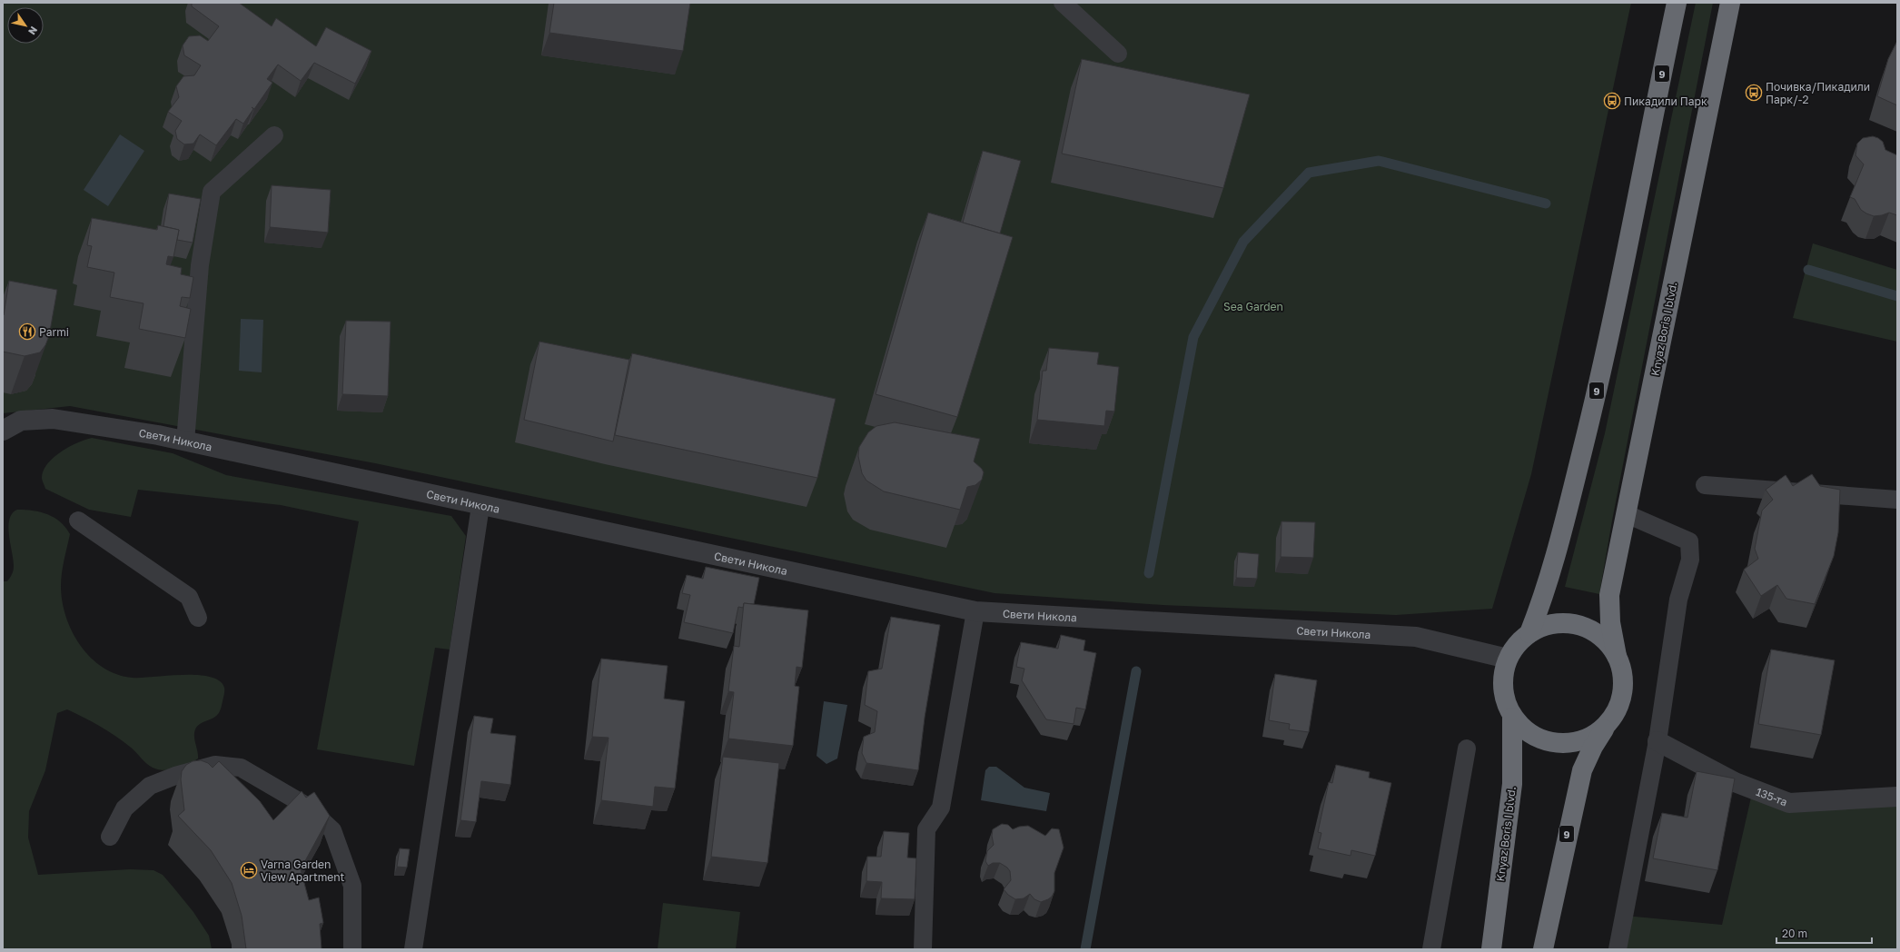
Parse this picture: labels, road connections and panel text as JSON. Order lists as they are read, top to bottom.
{
  "streets": {
    "highway": ["9", "Knyaz Boris I blvd."],
    "street": ["Свети Никола", "135-та"]
  },
  "crossings": [
    ["9", "Knyaz Boris I blvd."],
    ["9", "Свети Никола"],
    ["Knyaz Boris I blvd.", "Свети Никола"]
  ],
  "parks": ["Sea Garden"],
  "places": {
    "bus stop": ["Почивка/Пикадили Парк/-2", "Пикадили Парк"],
    "restaurant": ["Parmi"],
    "hotel": ["Varna Garden View Apartment"]
  },
  "scale_bar": "20 m",
  "north": "bottom right"
}
